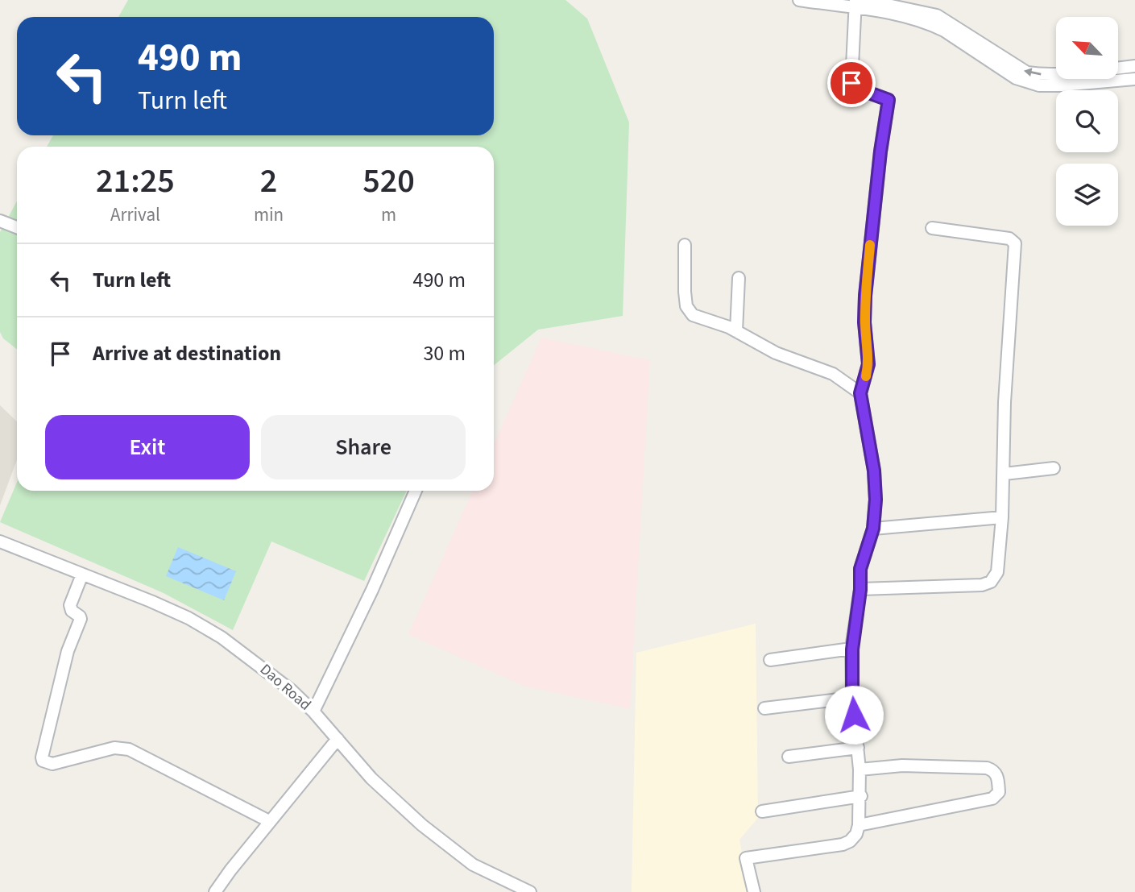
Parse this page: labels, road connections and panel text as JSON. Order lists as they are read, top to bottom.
{
  "streets": {
    "street": ["Dao Road"]
  },
  "north": "top left",
  "page": {
    "turn": ["490 m", "Turn left"],
    "eta": [
      "21:25",
      "Arrival",
      "2",
      "min",
      "520",
      "m"
    ],
    "list": [
      {
        "name": "Turn left",
        "value": "490 m"
      },
      {
        "name": "Arrive at destination",
        "value": "30 m"
      }
    ],
    "buttons": ["Exit", "Share"]
  }
}
